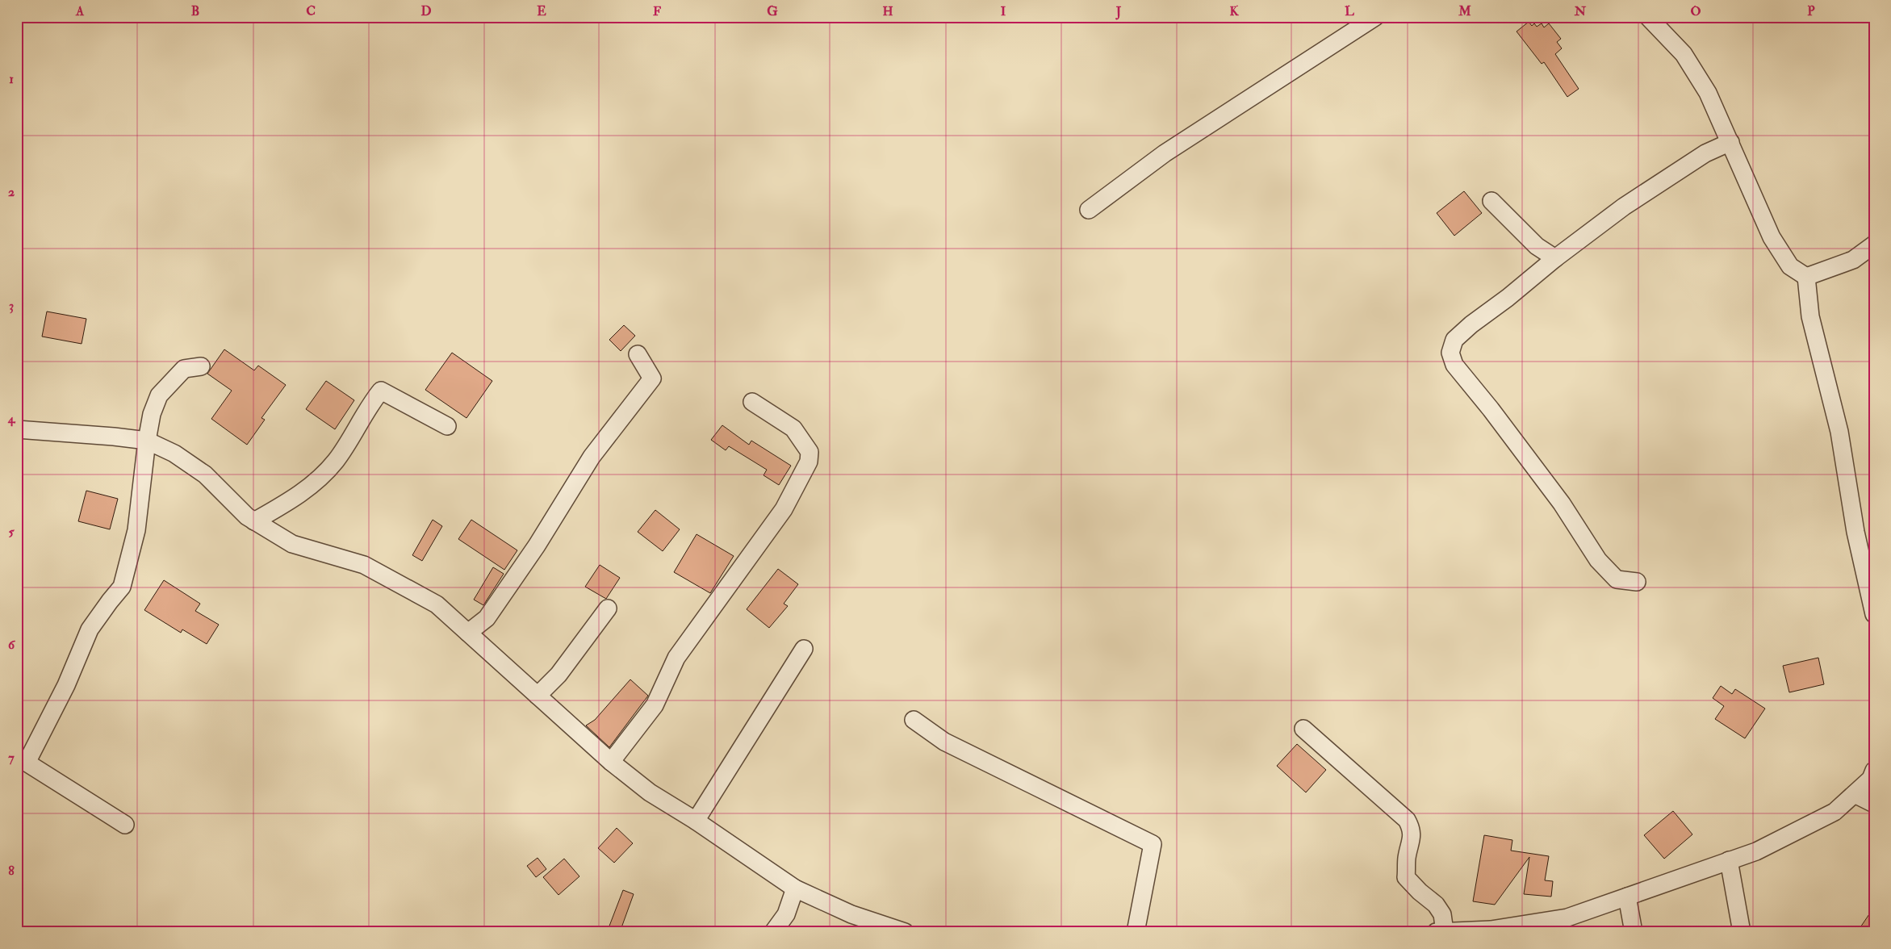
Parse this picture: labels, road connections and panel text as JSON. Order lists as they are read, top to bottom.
{
  "grid": {
    "columns": [
      "A",
      "B",
      "C",
      "D",
      "E",
      "F",
      "G",
      "H",
      "I",
      "J",
      "K",
      "L",
      "M",
      "N",
      "O",
      "P"
    ],
    "rows": [
      "1",
      "2",
      "3",
      "4",
      "5",
      "6",
      "7",
      "8"
    ]
  }
}
